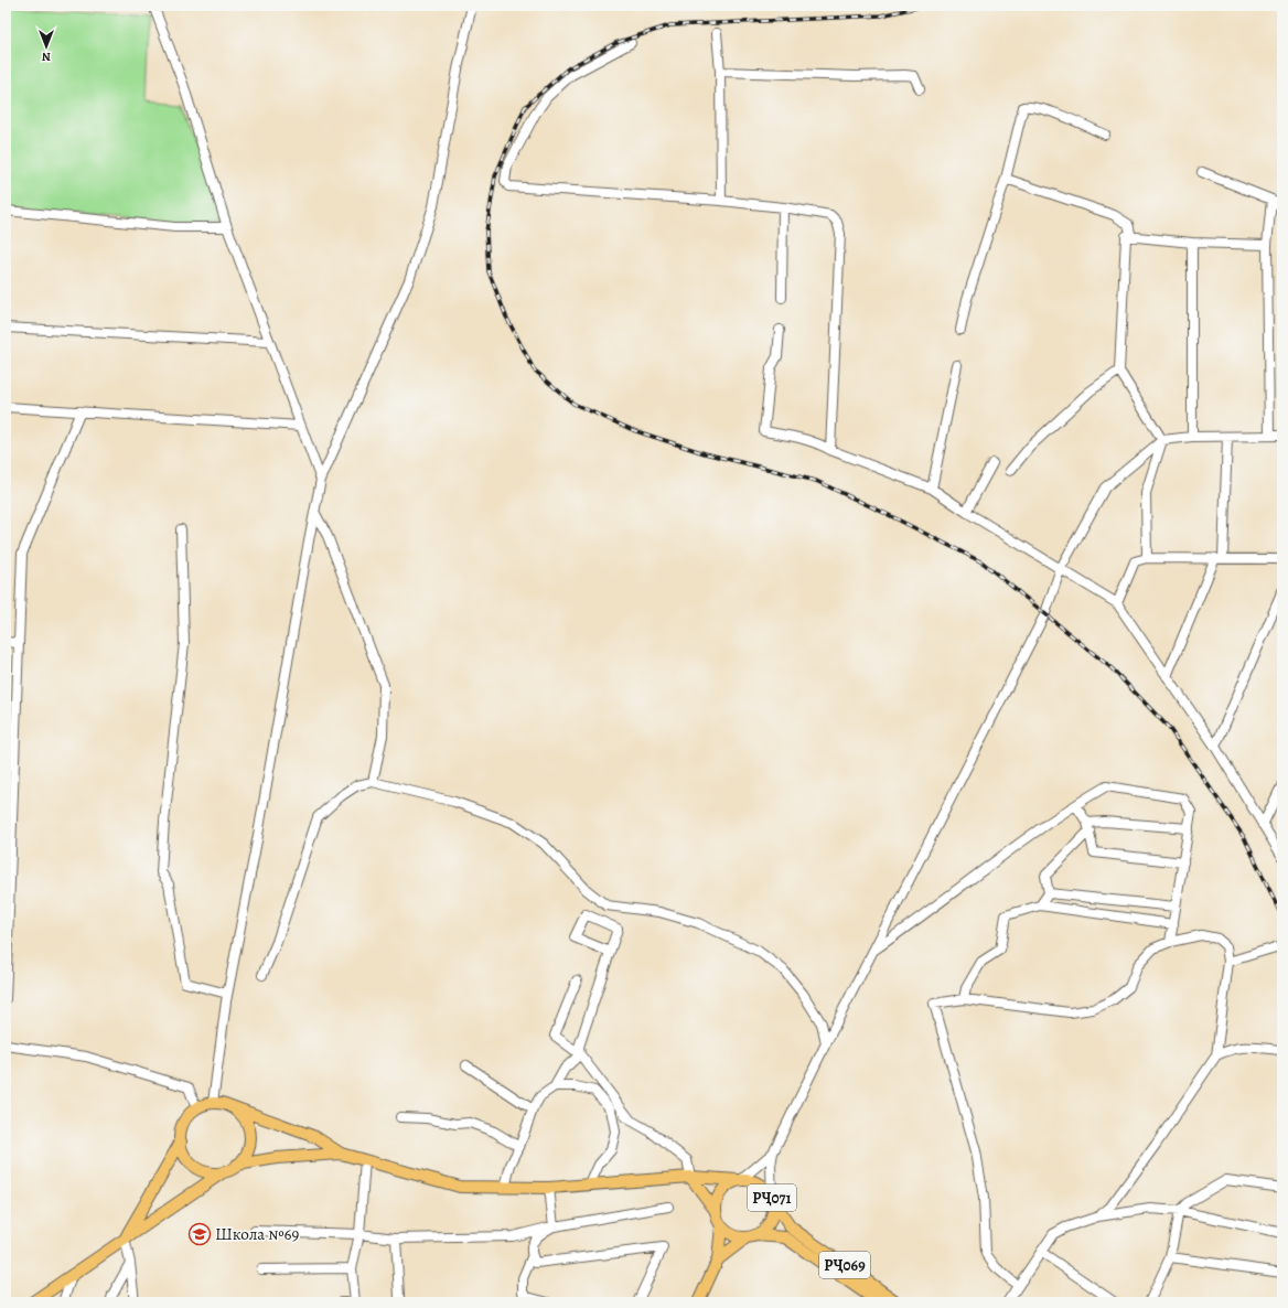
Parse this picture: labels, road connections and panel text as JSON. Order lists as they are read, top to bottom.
{
  "streets": {
    "main road": ["РҶ071", "РҶ069"]
  },
  "crossings": [
    ["РҶ071", "РҶ069"]
  ],
  "places": {
    "school or university": ["Школа №69"]
  },
  "north": "bottom"
}
